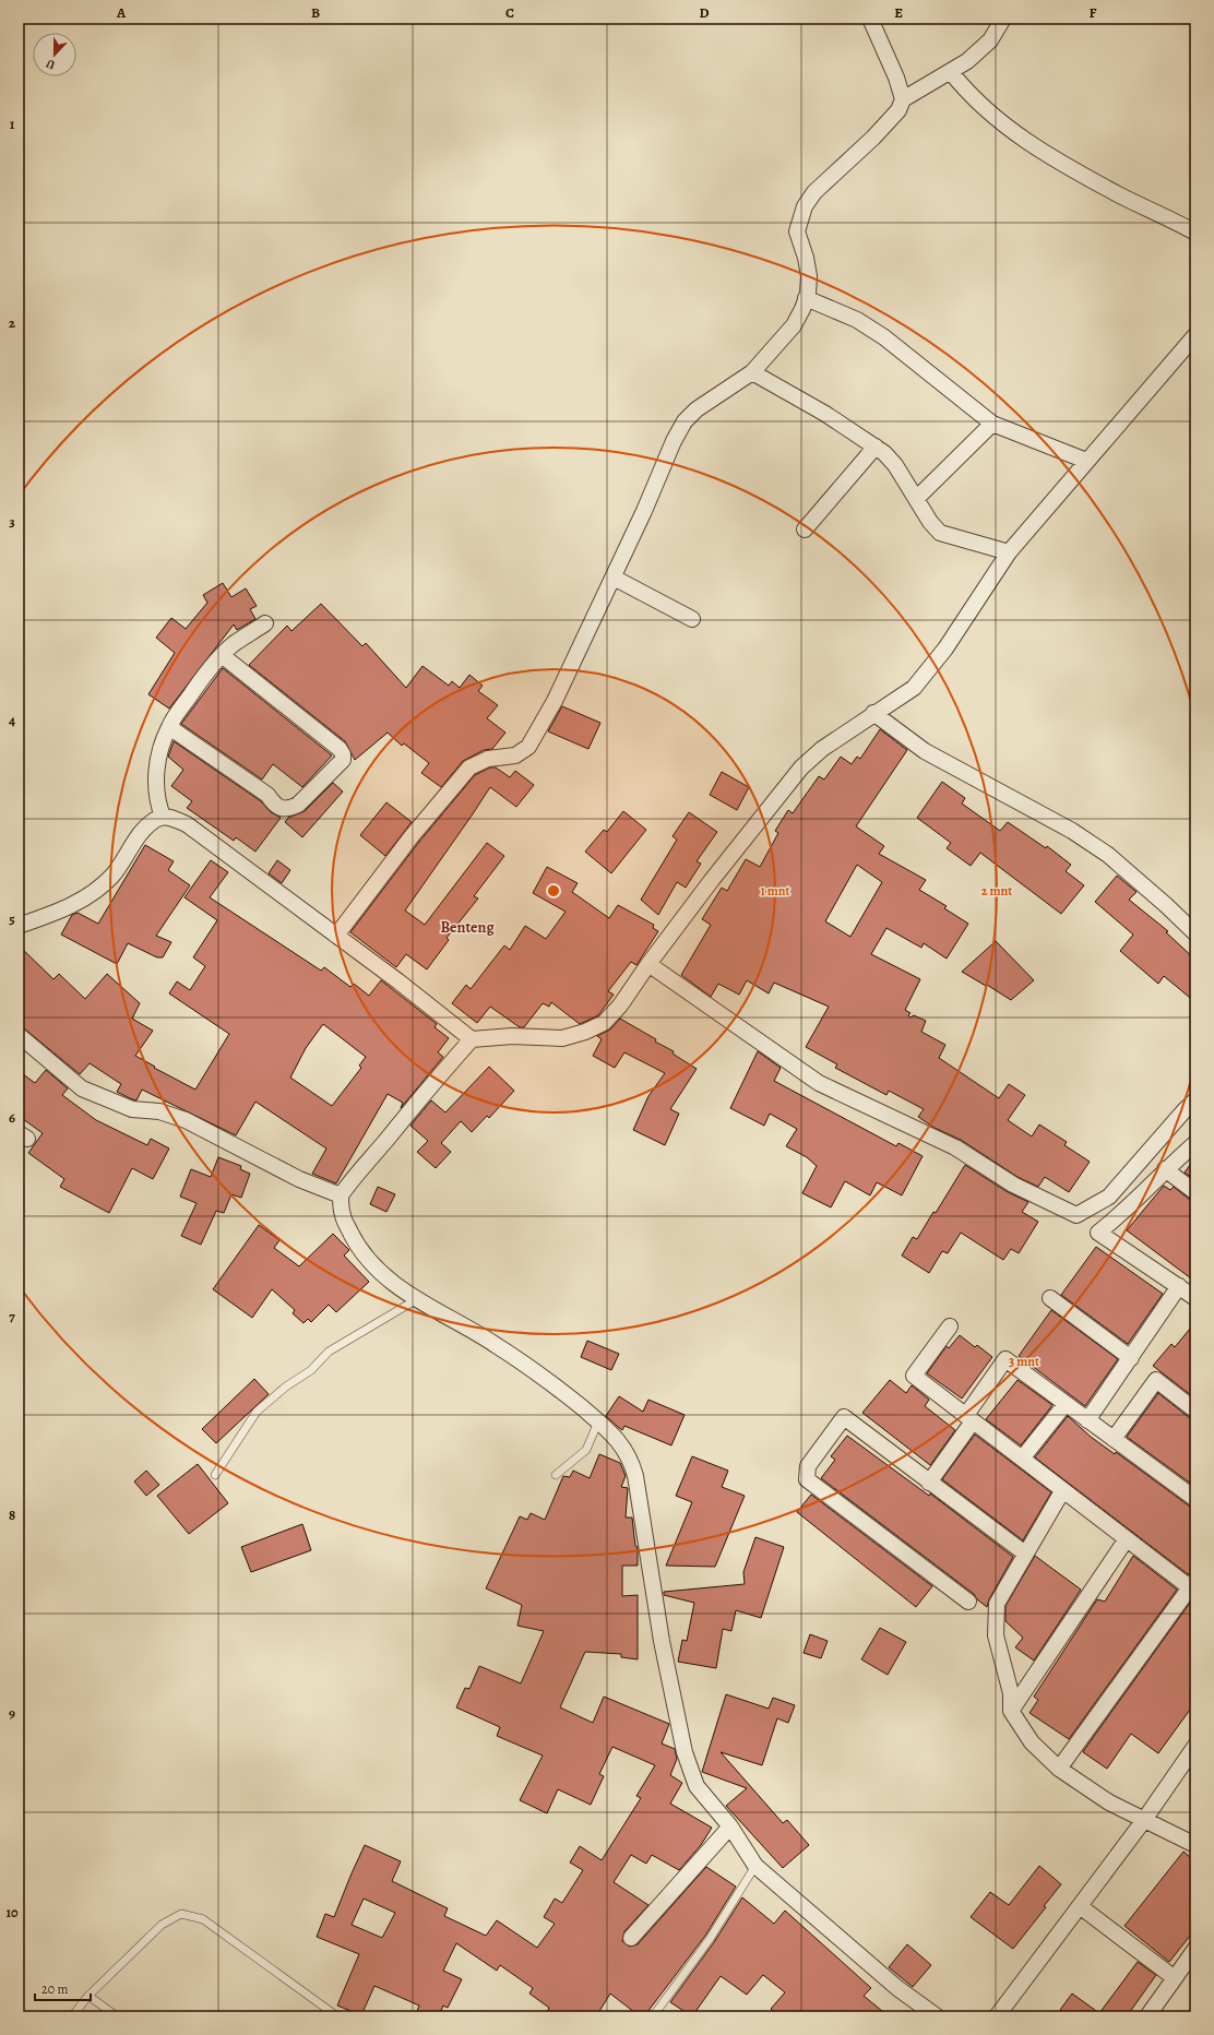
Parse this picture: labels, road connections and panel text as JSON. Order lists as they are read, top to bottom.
{
  "districts": ["Benteng"],
  "scale_bar": "20 m",
  "north": "bottom",
  "grid": {
    "columns": [
      "A",
      "B",
      "C",
      "D",
      "E",
      "F"
    ],
    "rows": [
      "1",
      "2",
      "3",
      "4",
      "5",
      "6",
      "7",
      "8",
      "9",
      "10"
    ]
  },
  "rings": ["1 mnt", "2 mnt", "3 mnt"]
}
